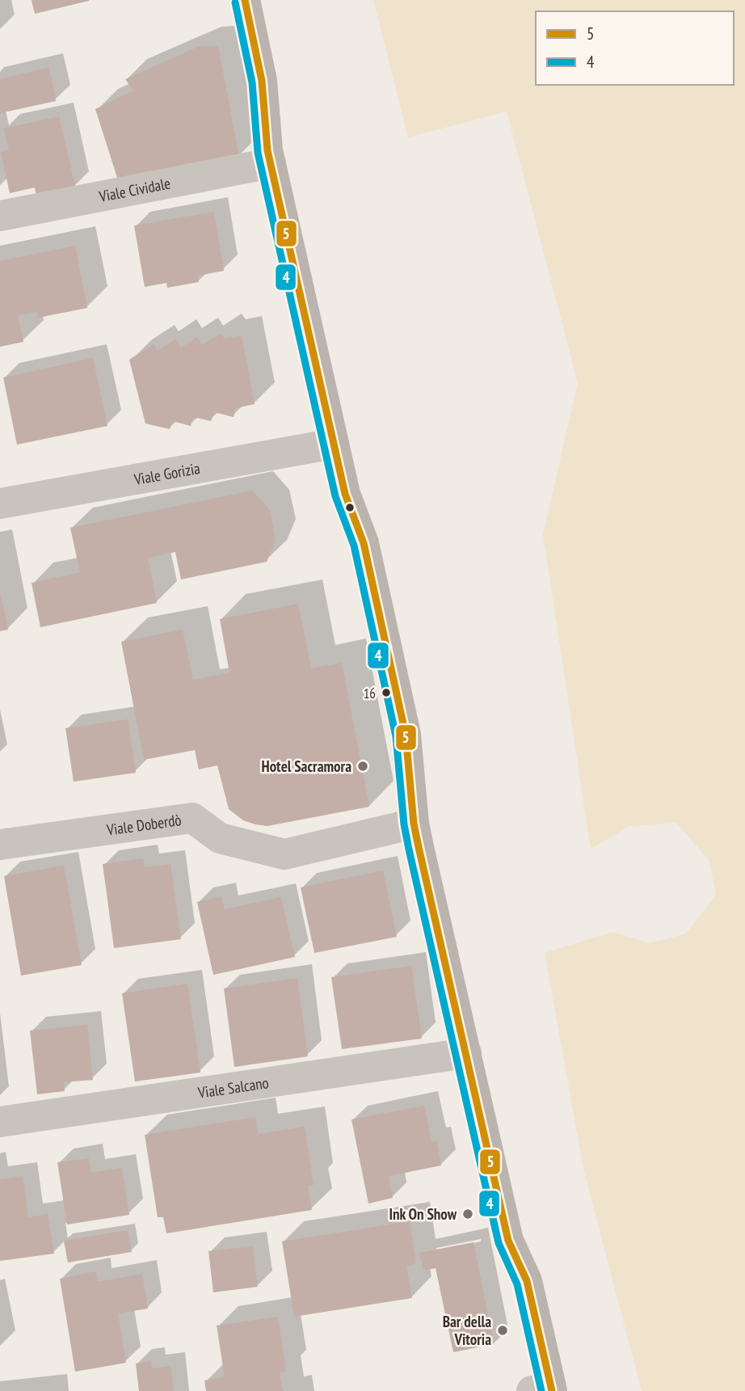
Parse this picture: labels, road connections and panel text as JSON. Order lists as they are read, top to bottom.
{
  "streets": {
    "street": [
      "Viale Cividale",
      "Viale Gorizia",
      "Viale Doberdò",
      "Viale Salcano"
    ]
  },
  "places": [
    "16",
    "Hotel Sacramora",
    "Ink On Show",
    "Bar della Vitoria"
  ],
  "lines": ["transit line 5", "transit line 4"],
  "legend": ["5", "4"]
}
